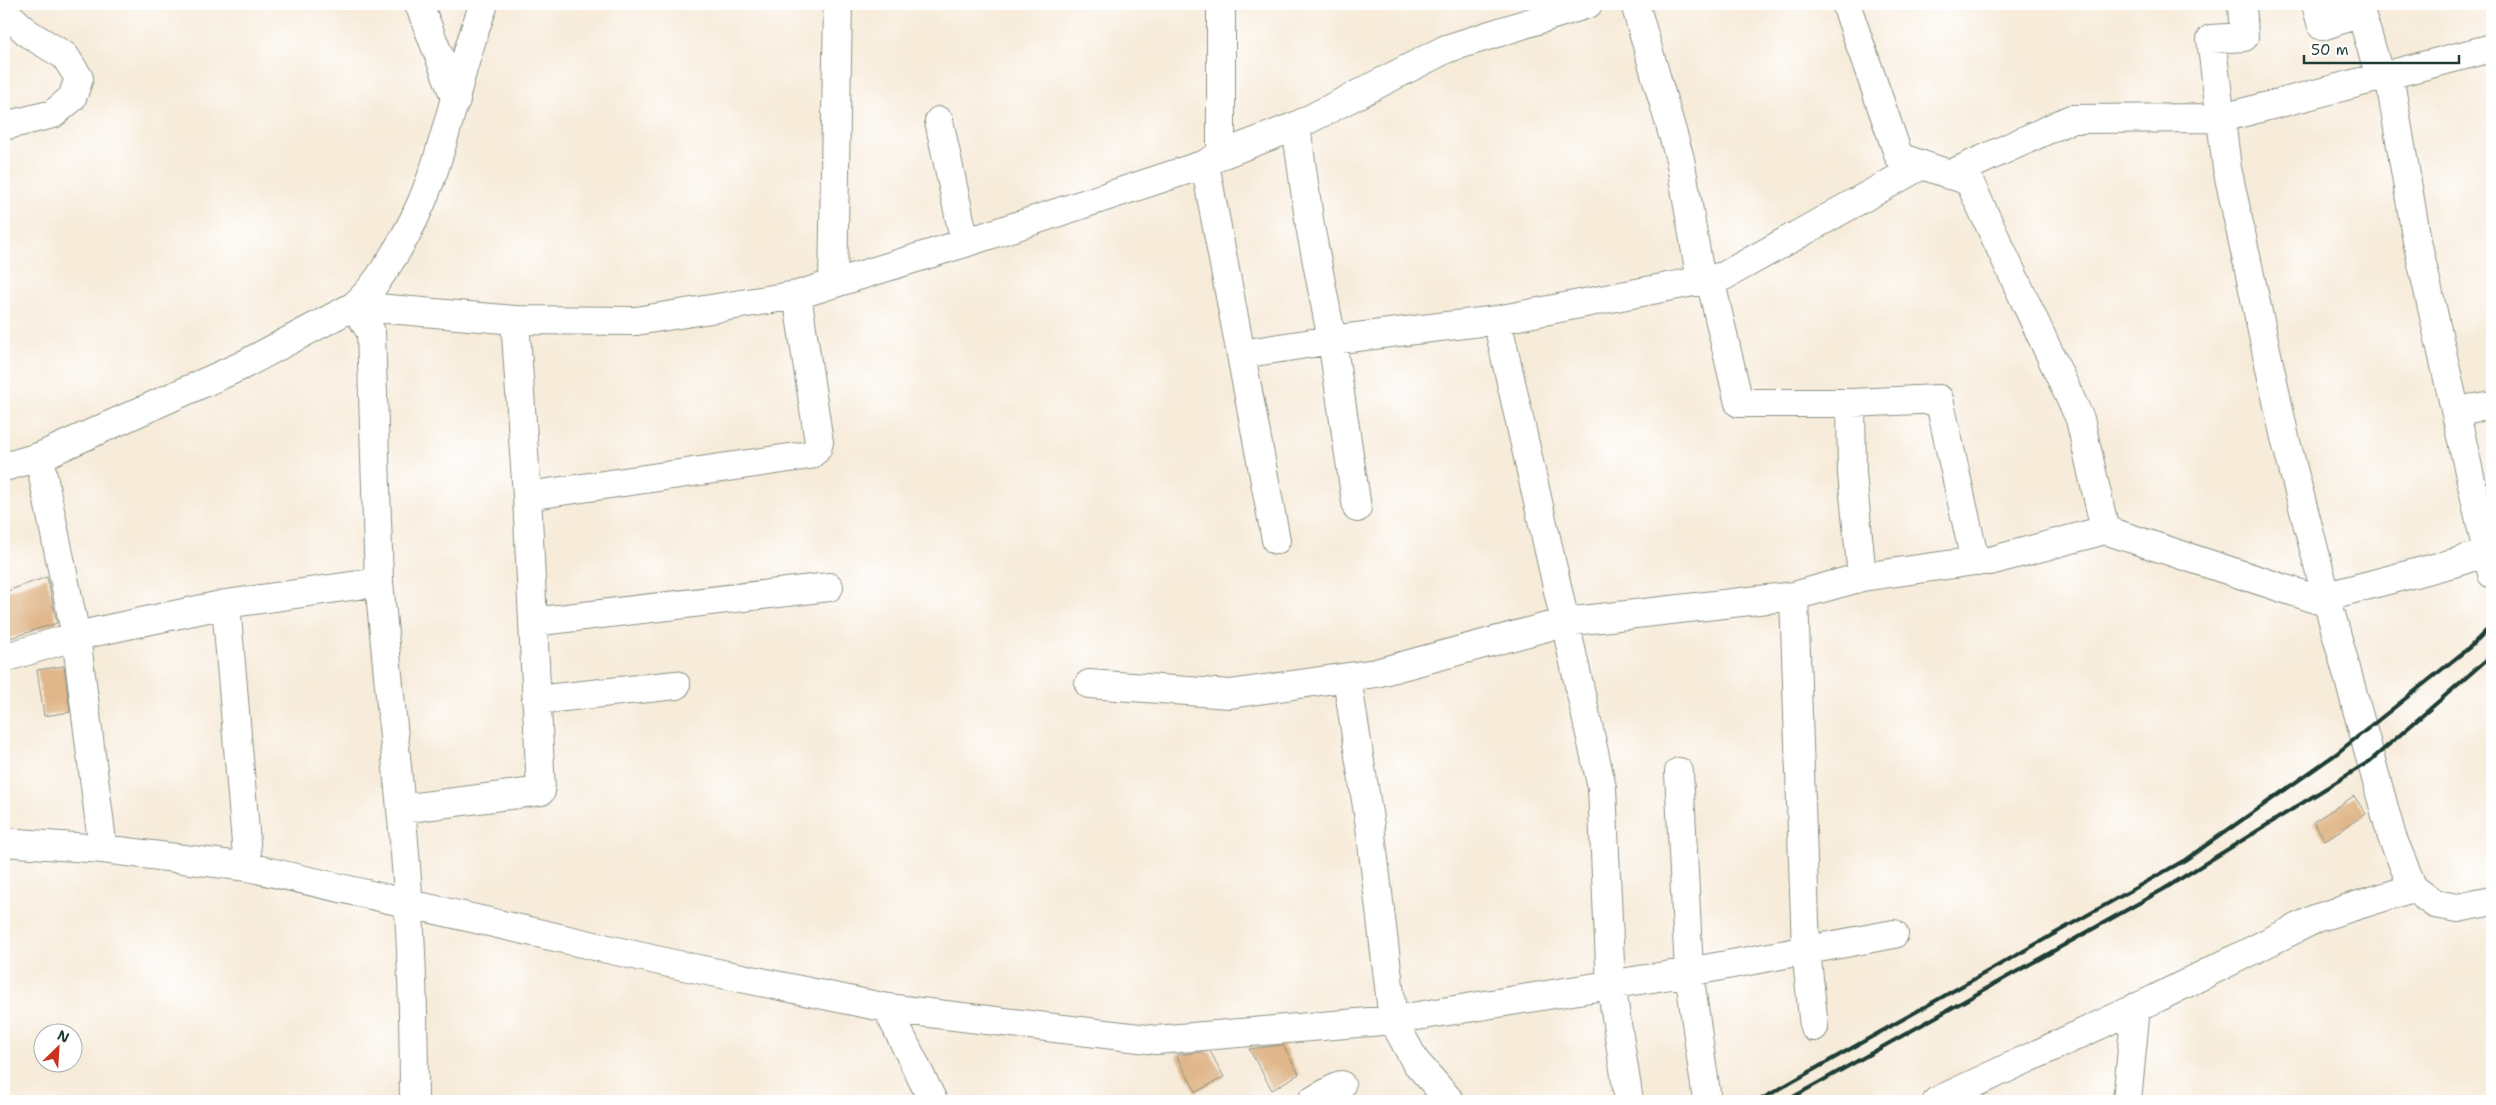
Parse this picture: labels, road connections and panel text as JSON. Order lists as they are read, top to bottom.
{
  "scale_bar": "50 m",
  "north": "top right"
}
